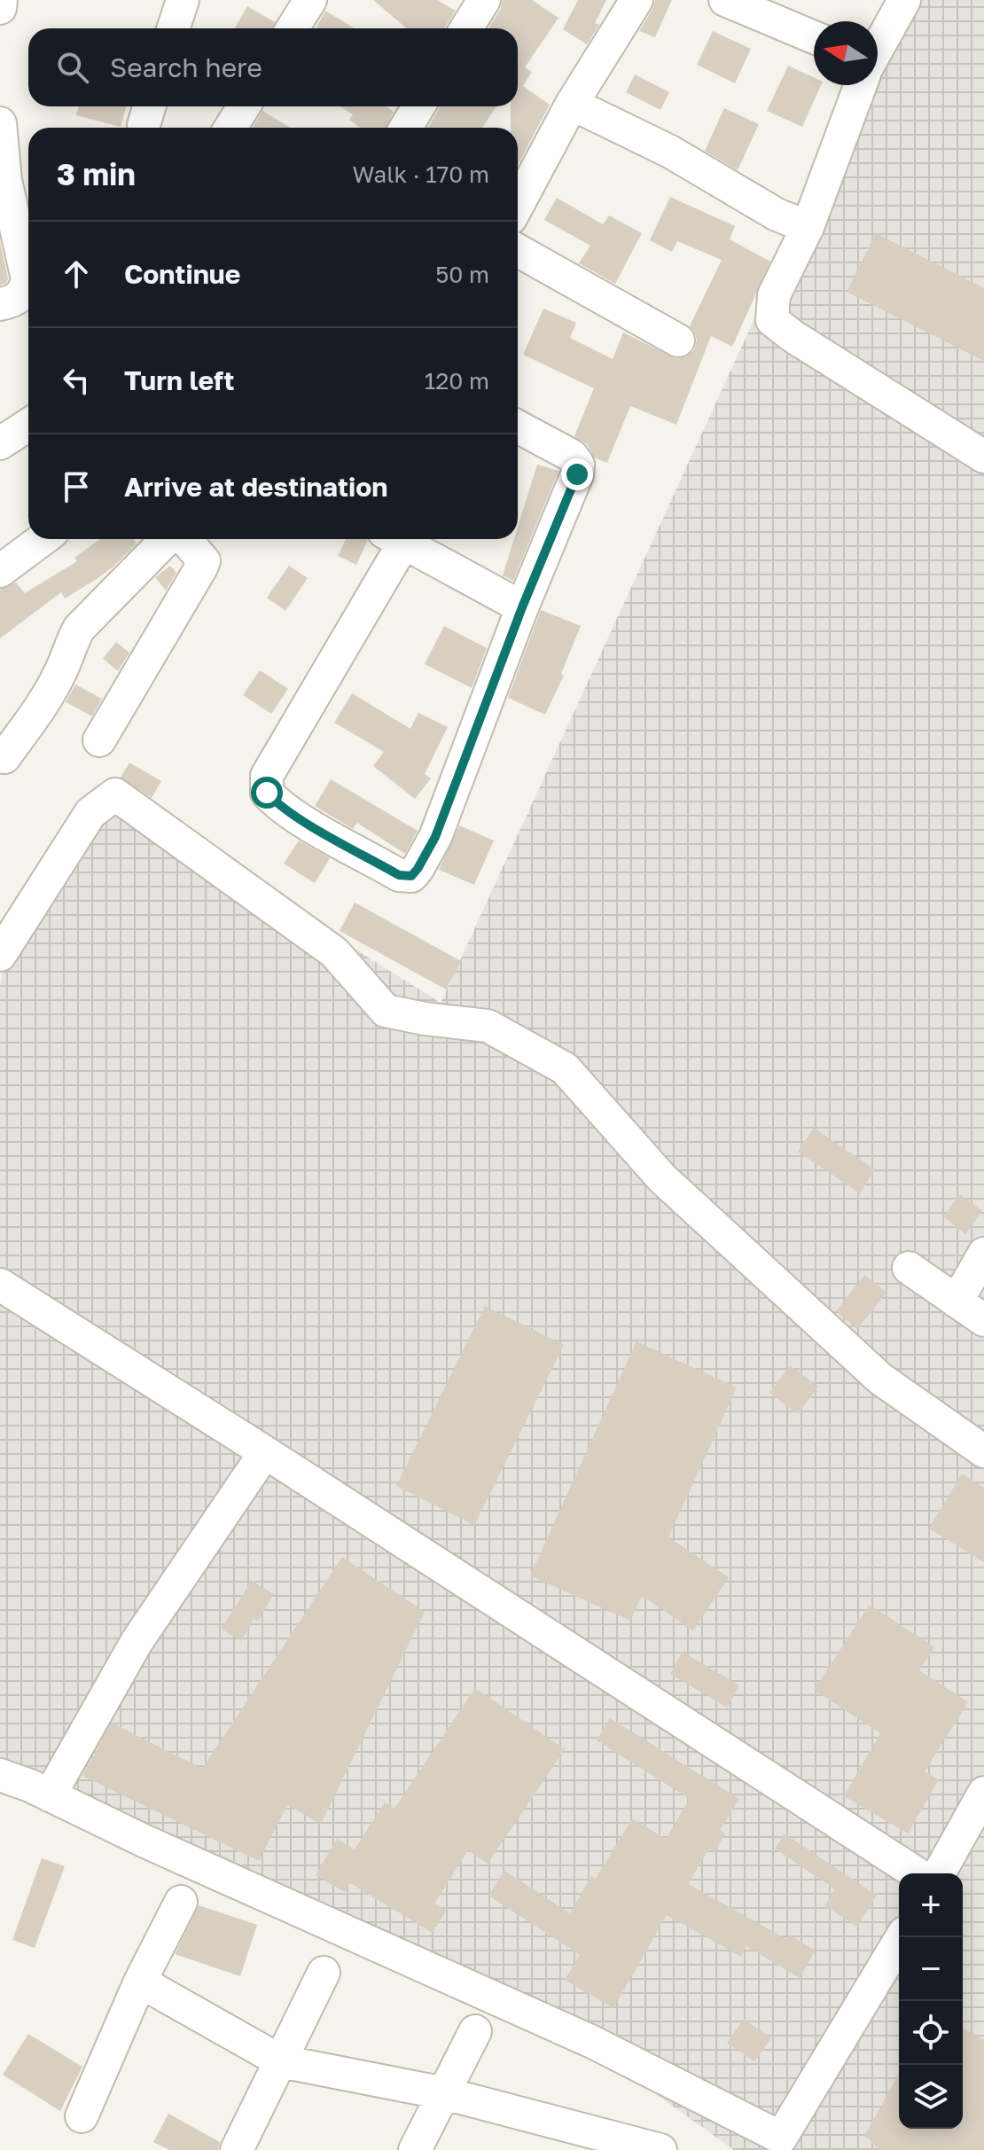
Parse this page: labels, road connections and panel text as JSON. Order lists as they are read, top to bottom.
{
  "north": "left",
  "page": {
    "search": "Search here",
    "heading": ["3 min", "Walk · 170 m"],
    "list": [
      ["Continue", "50 m"],
      ["Turn left", "120 m"],
      "Arrive at destination"
    ],
    "map_buttons": ["+", "−"]
  }
}
